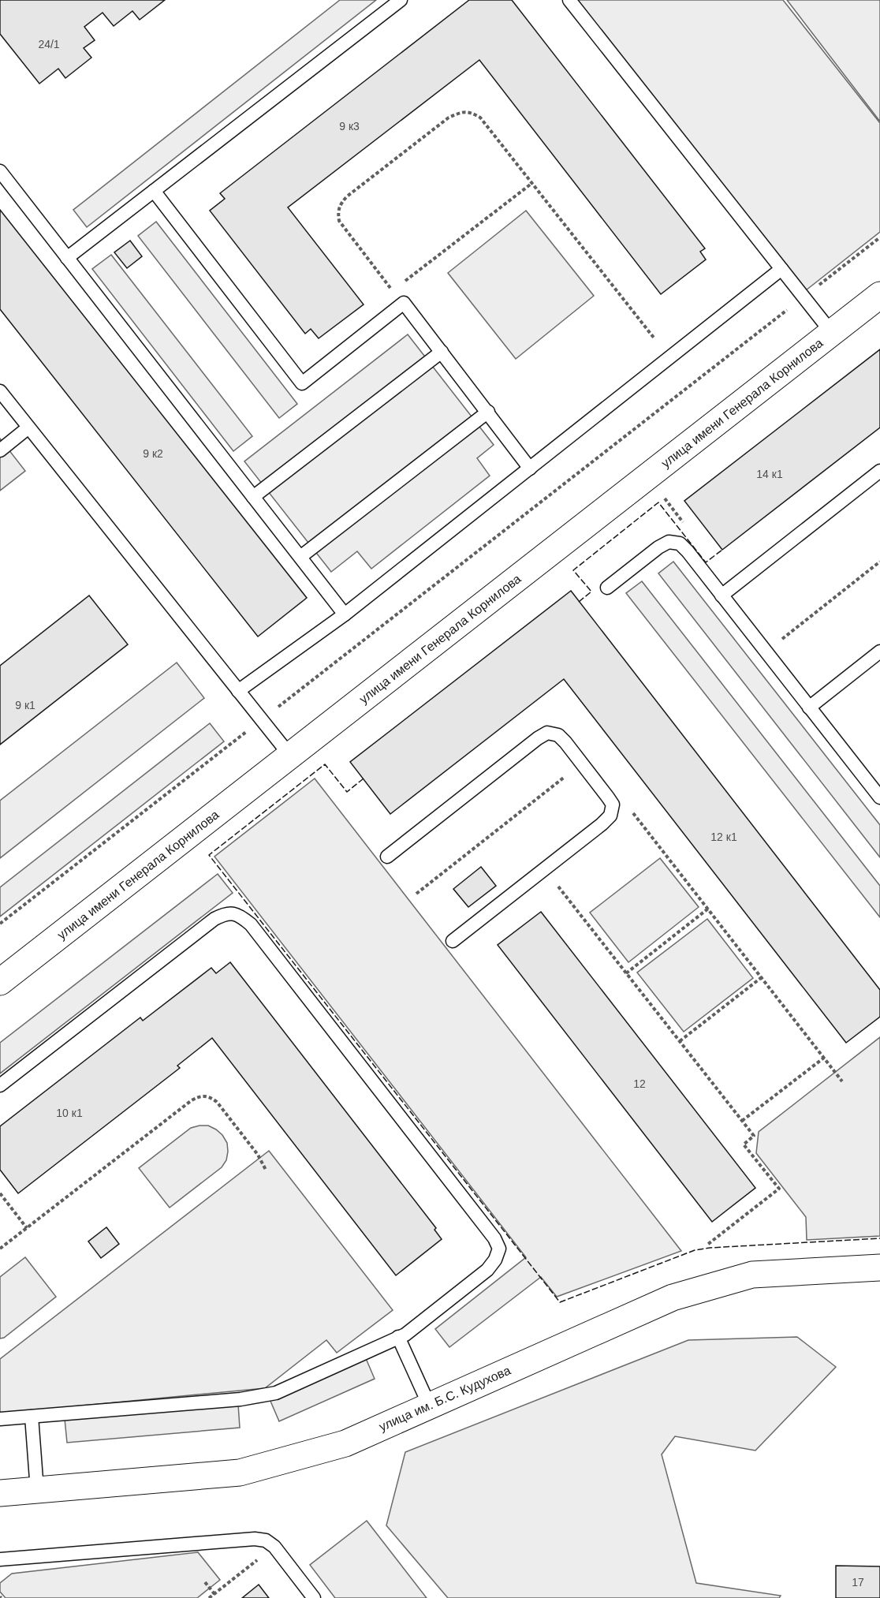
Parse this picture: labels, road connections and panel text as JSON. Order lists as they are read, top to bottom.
{
  "streets": {
    "street": ["улица имени Генерала Корнилова", "улица им. Б.С. Кудухова"]
  },
  "house_numbers": [
    "24/1",
    "9 к3",
    "9 к2",
    "14 к1",
    "9 к1",
    "12 к1",
    "12",
    "10 к1",
    "17"
  ]
}
